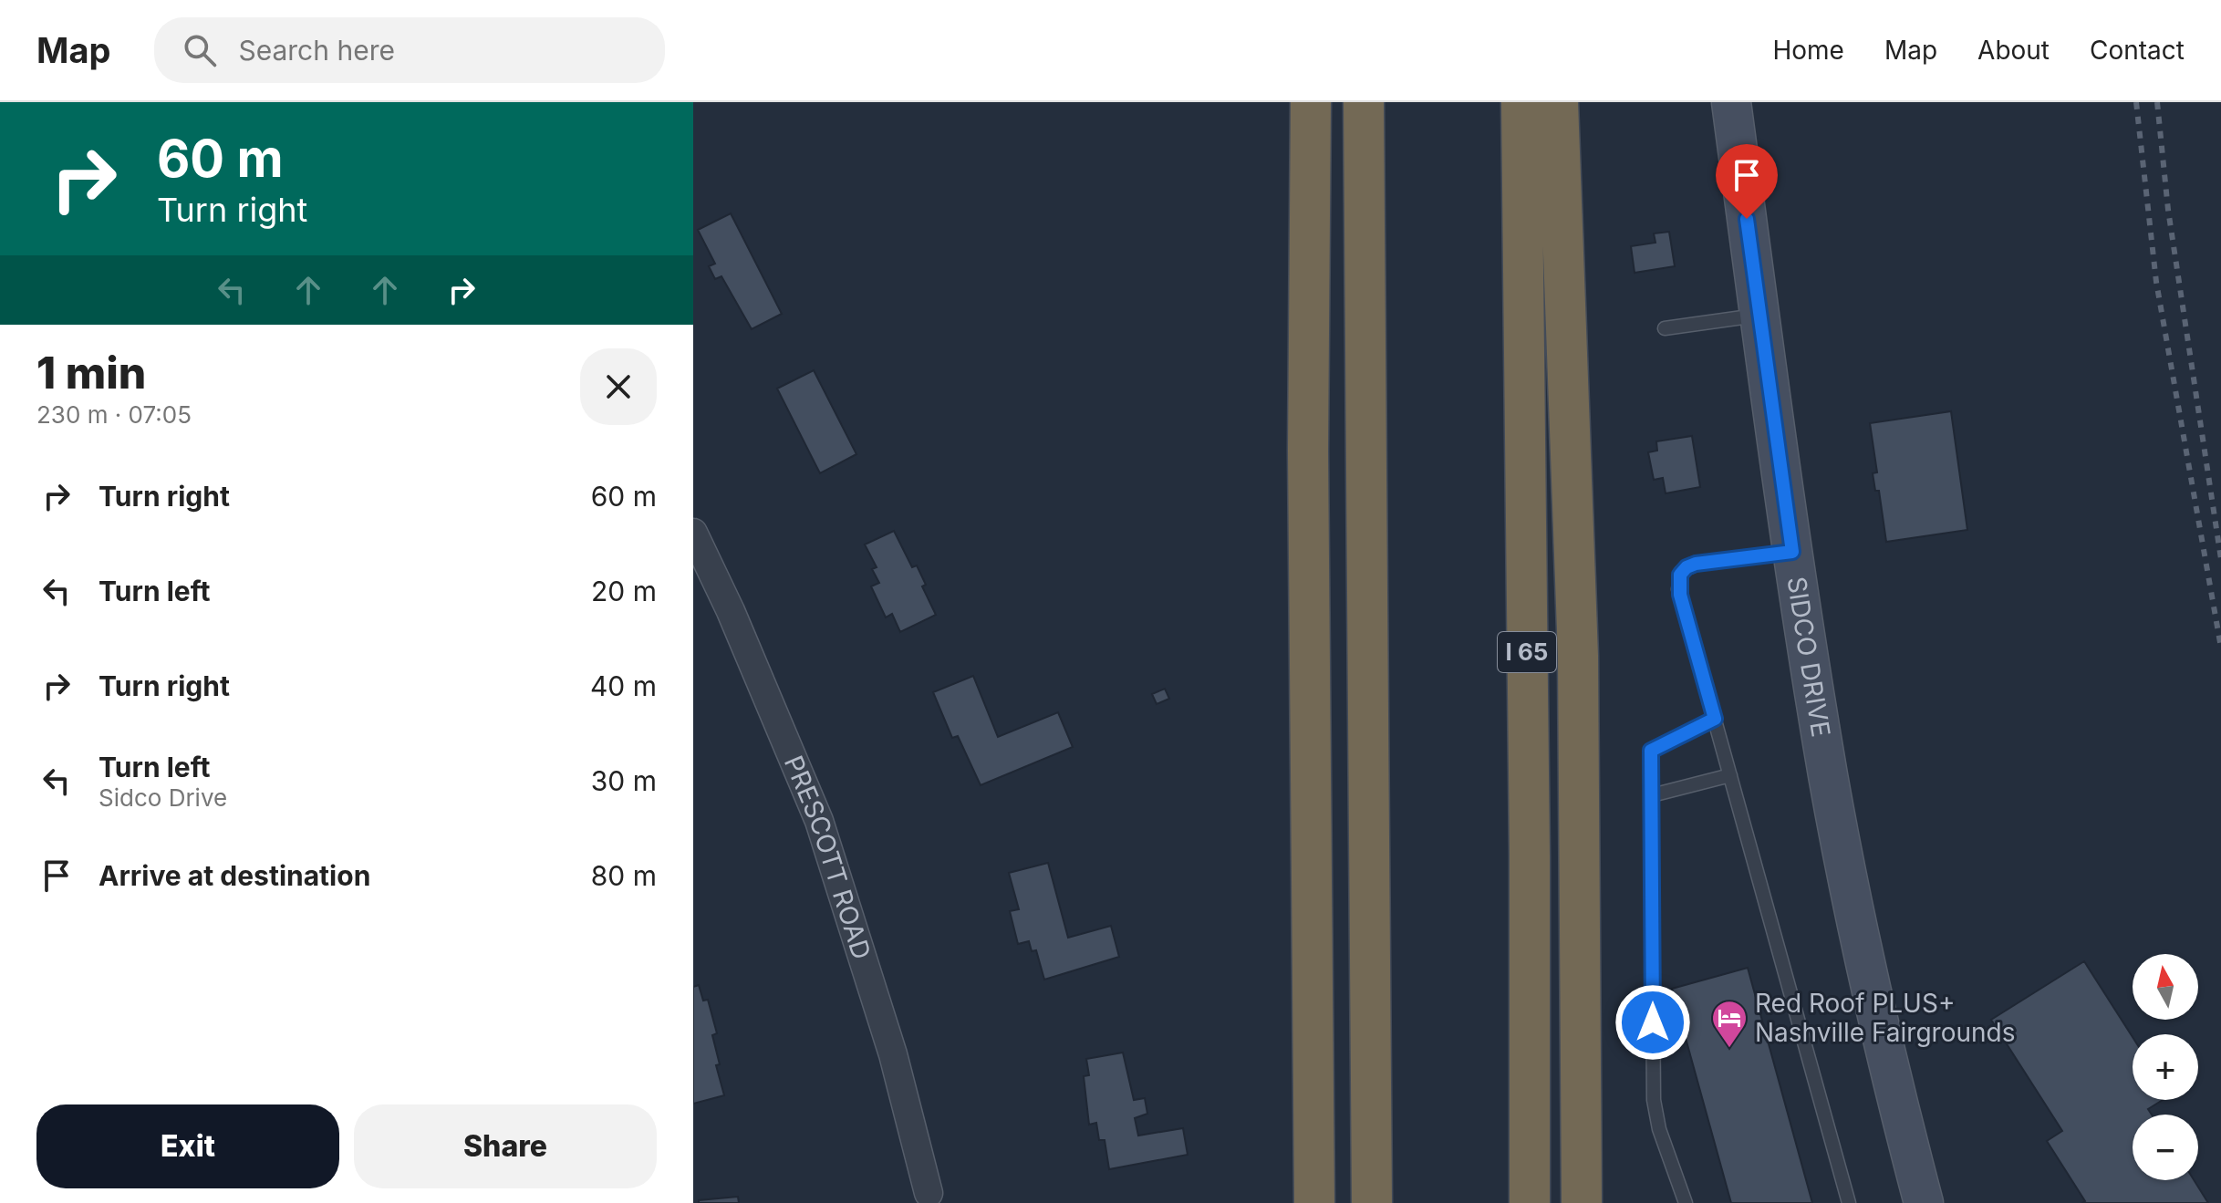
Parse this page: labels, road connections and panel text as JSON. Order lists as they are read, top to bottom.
{
  "streets": {
    "highway": ["I 65"],
    "main road": ["SIDCO DRIVE"],
    "street": ["PRESCOTT ROAD"]
  },
  "places": {
    "hotel": ["Red Roof PLUS+ Nashville Fairgrounds"]
  },
  "north": "top",
  "page": {
    "header": "Map",
    "search": "Search here",
    "nav": [
      "Home",
      "Map",
      "About",
      "Contact"
    ],
    "turn": ["60 m", "Turn right"],
    "heading": ["1 min", "230 m · 07:05"],
    "list": [
      {
        "name": "Turn right",
        "value": "60 m"
      },
      {
        "name": "Turn left",
        "value": "20 m"
      },
      {
        "name": "Turn right",
        "value": "40 m"
      },
      {
        "name": "Turn left",
        "note": "Sidco Drive",
        "value": "30 m"
      },
      {
        "name": "Arrive at destination",
        "value": "80 m"
      }
    ],
    "map_buttons": ["+", "−"],
    "buttons": ["Exit", "Share"]
  }
}
